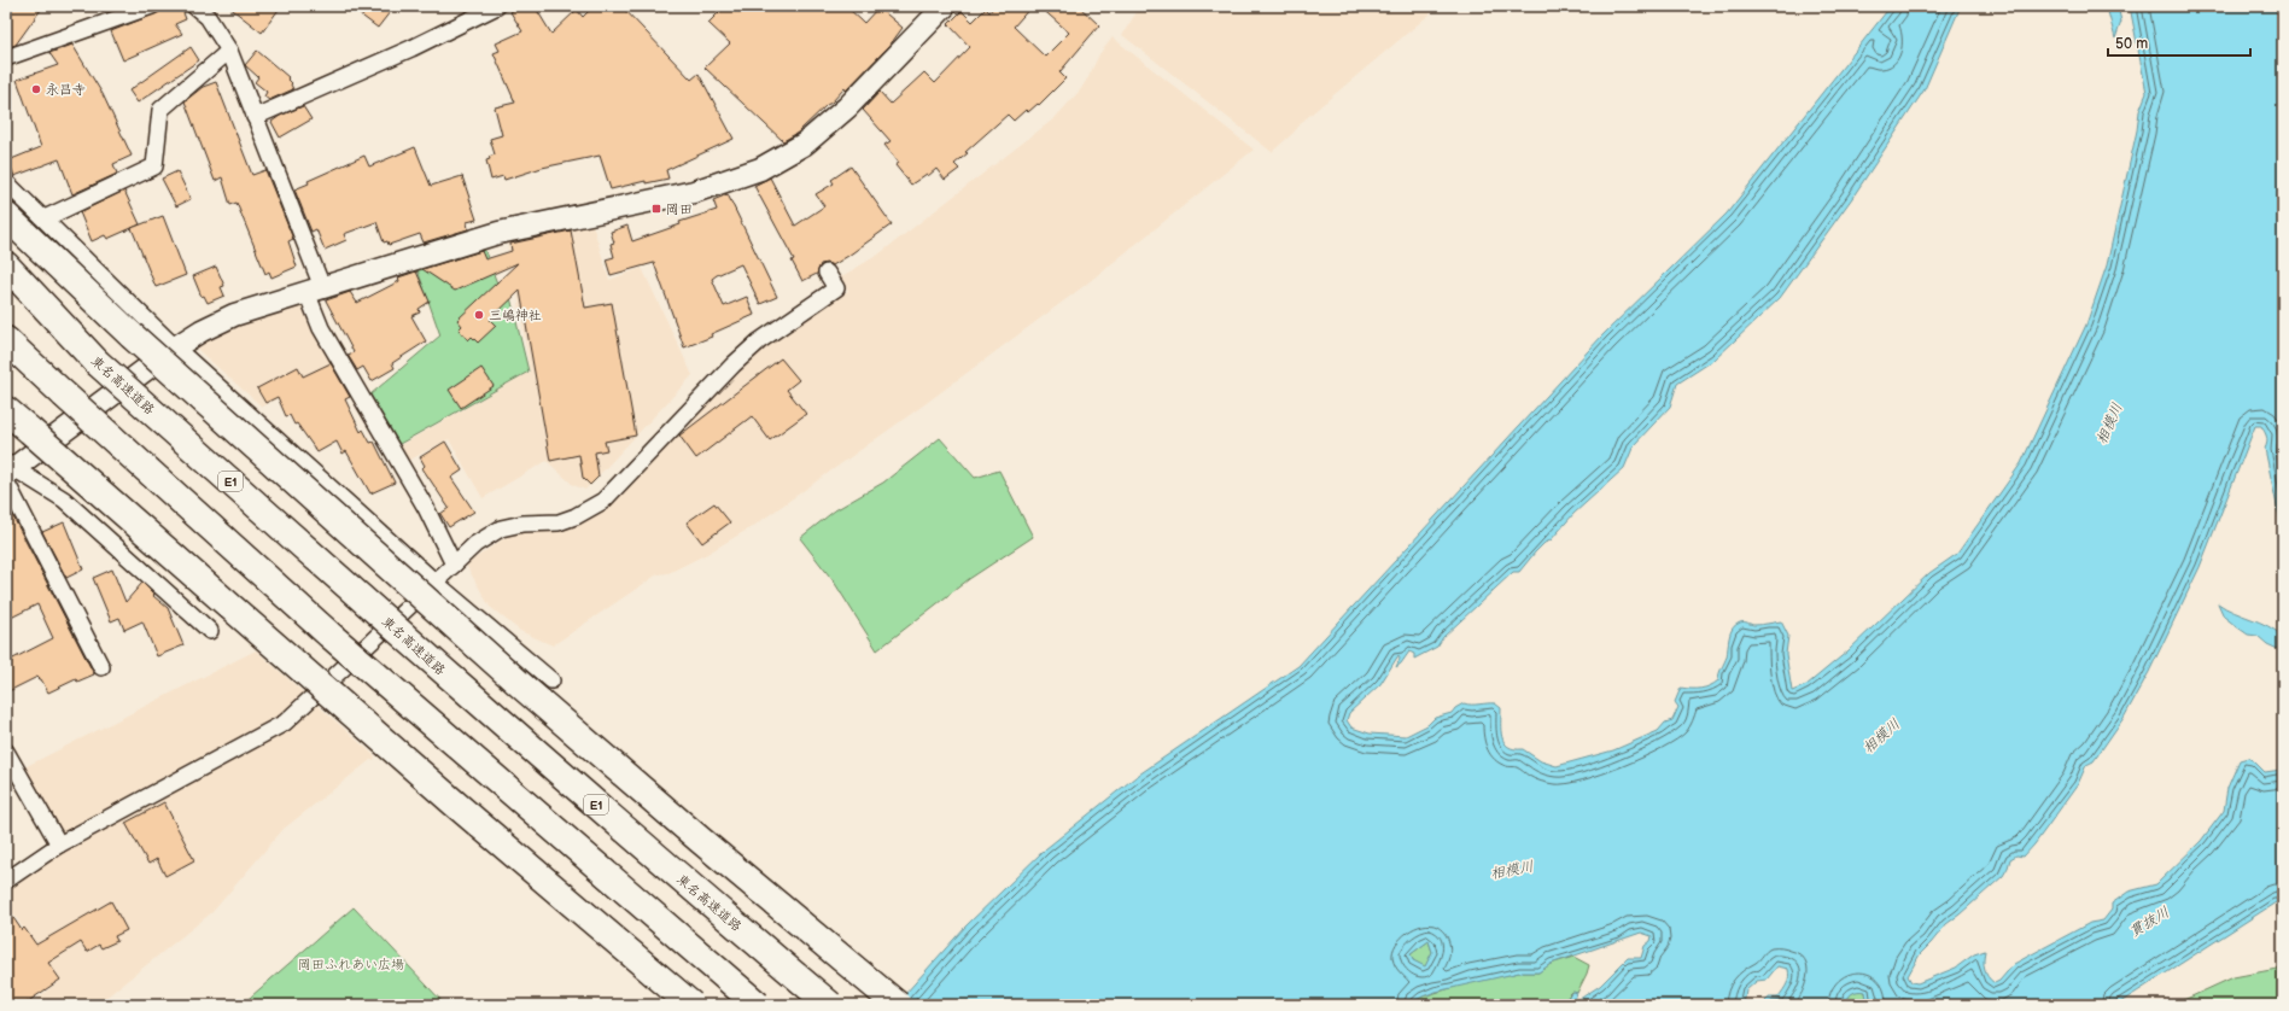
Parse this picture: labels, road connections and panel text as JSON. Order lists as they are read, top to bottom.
{
  "streets": {
    "highway": ["東名高速道路", "E1"]
  },
  "water": ["相模川", "貫抜川"],
  "parks": ["岡田ふれあい広場"],
  "places": {
    "other": ["永昌寺", "三嶋神社"],
    "transit": ["岡田"]
  },
  "scale_bar": "50 m"
}
